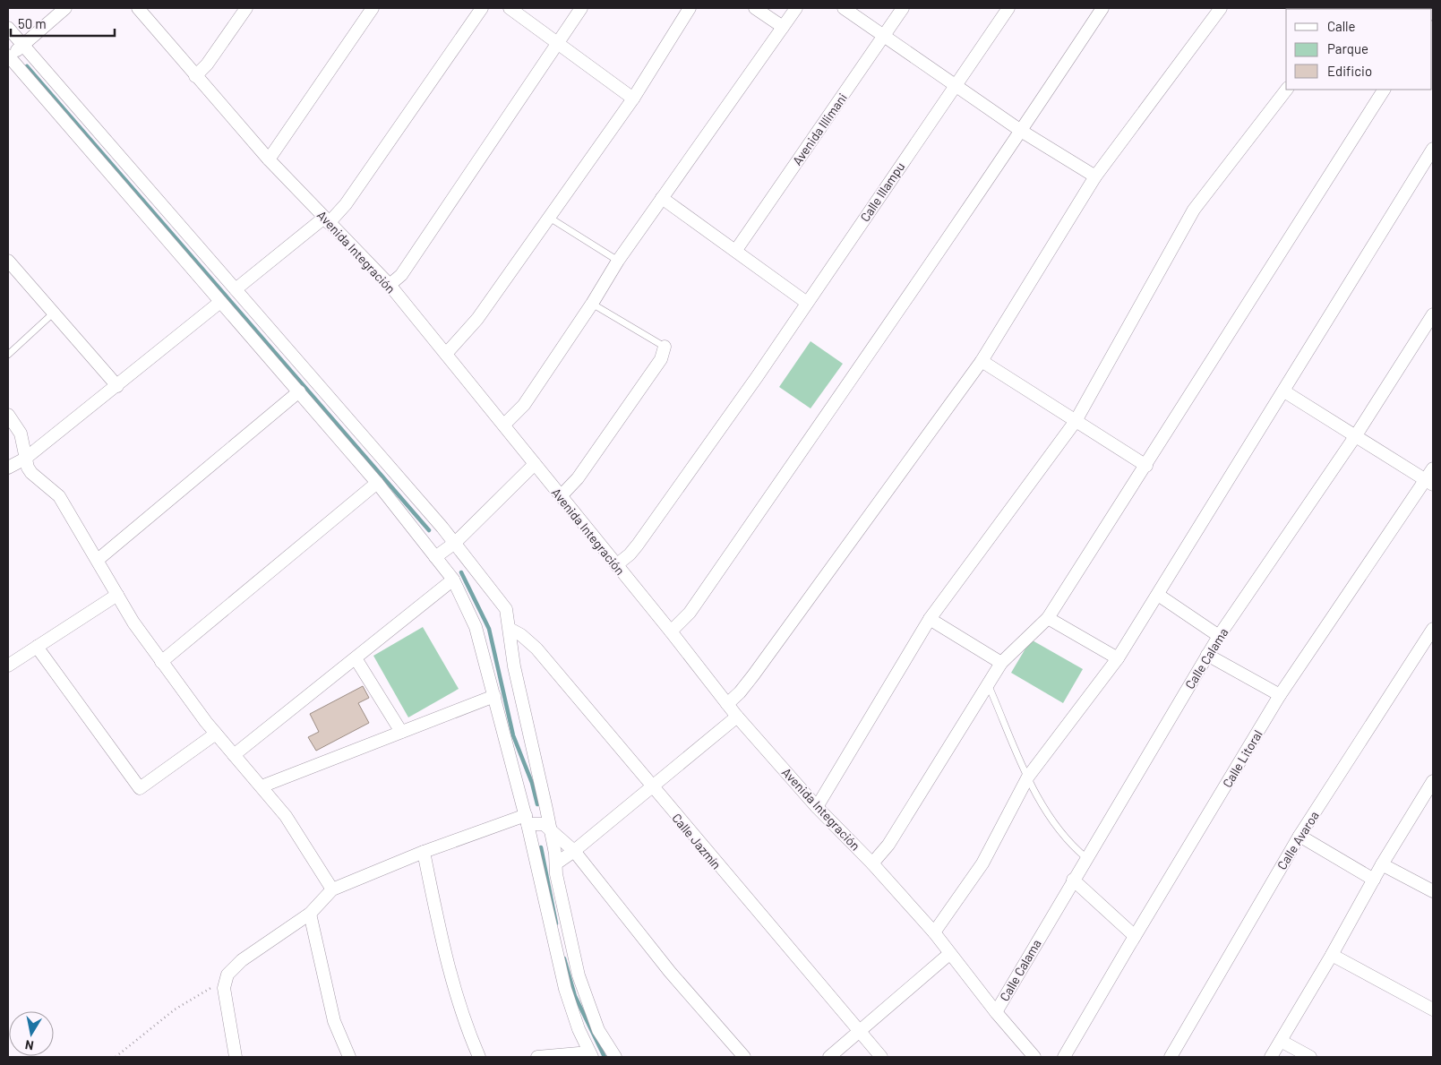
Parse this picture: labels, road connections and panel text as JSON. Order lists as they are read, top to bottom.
{
  "streets": {
    "street": [
      "Avenida Illimani",
      "Calle Illampu",
      "Avenida Integración",
      "Calle Calama",
      "Calle Litoral",
      "Calle Avaroa",
      "Calle Jazmín"
    ]
  },
  "crossings": [
    ["Calle Illampu", "Avenida Integración"],
    ["Avenida Integración", "Calle Calama"]
  ],
  "legend": ["Calle", "Parque", "Edificio"],
  "scale_bar": "50 m",
  "north": "bottom"
}
